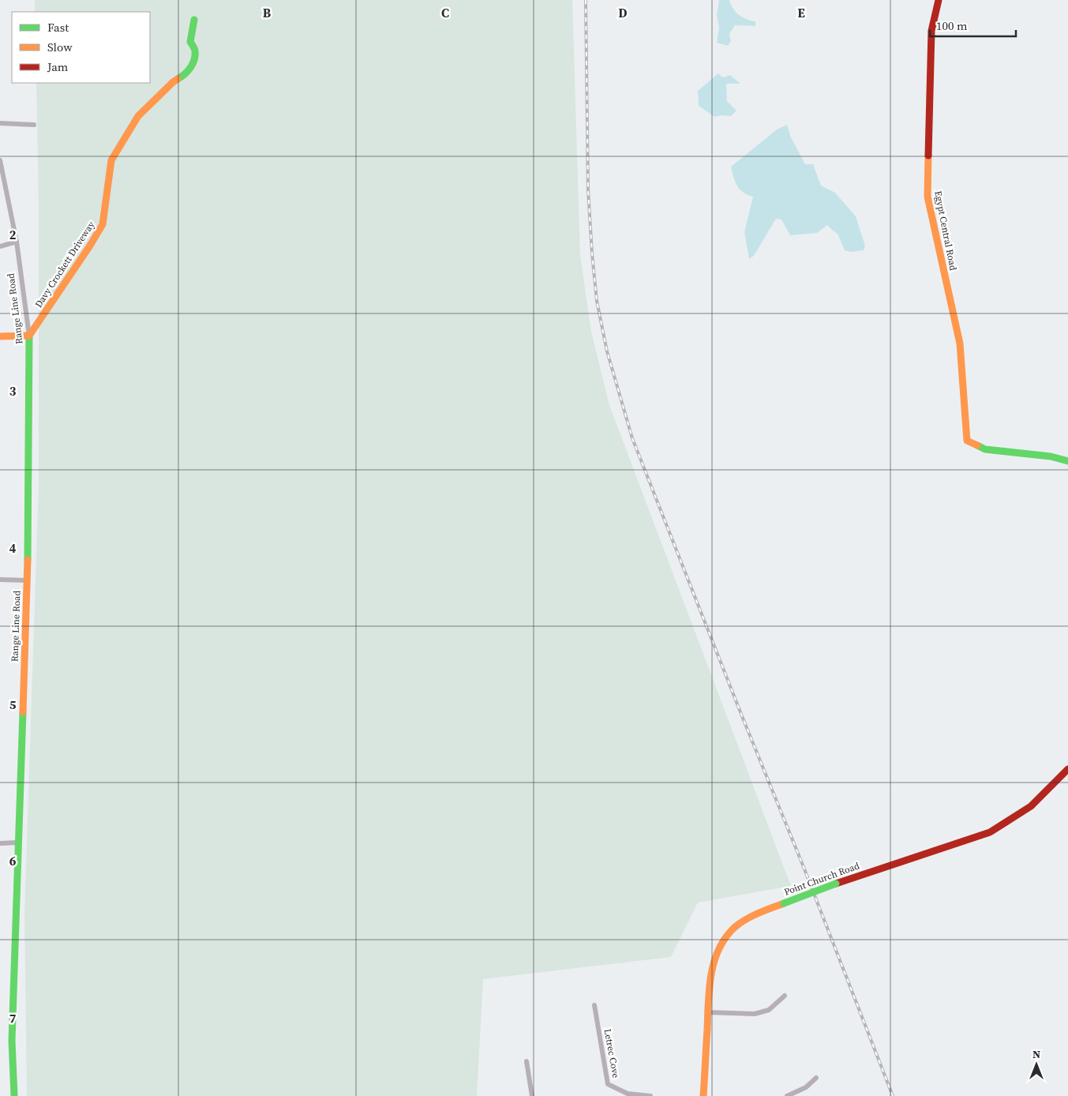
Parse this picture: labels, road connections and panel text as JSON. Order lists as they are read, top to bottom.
{
  "streets": {
    "street": [
      "Egypt Central Road",
      "Davy Crockett Driveway",
      "Range Line Road",
      "Point Church Road",
      "Letrec Cove"
    ]
  },
  "crossings": [
    ["Davy Crockett Driveway", "Range Line Road"]
  ],
  "legend": ["Fast", "Slow", "Jam"],
  "scale_bar": "100 m",
  "north": "top",
  "grid": {
    "columns": [
      "B",
      "C",
      "D",
      "E"
    ],
    "rows": [
      "2",
      "3",
      "4",
      "5",
      "6",
      "7"
    ]
  }
}
